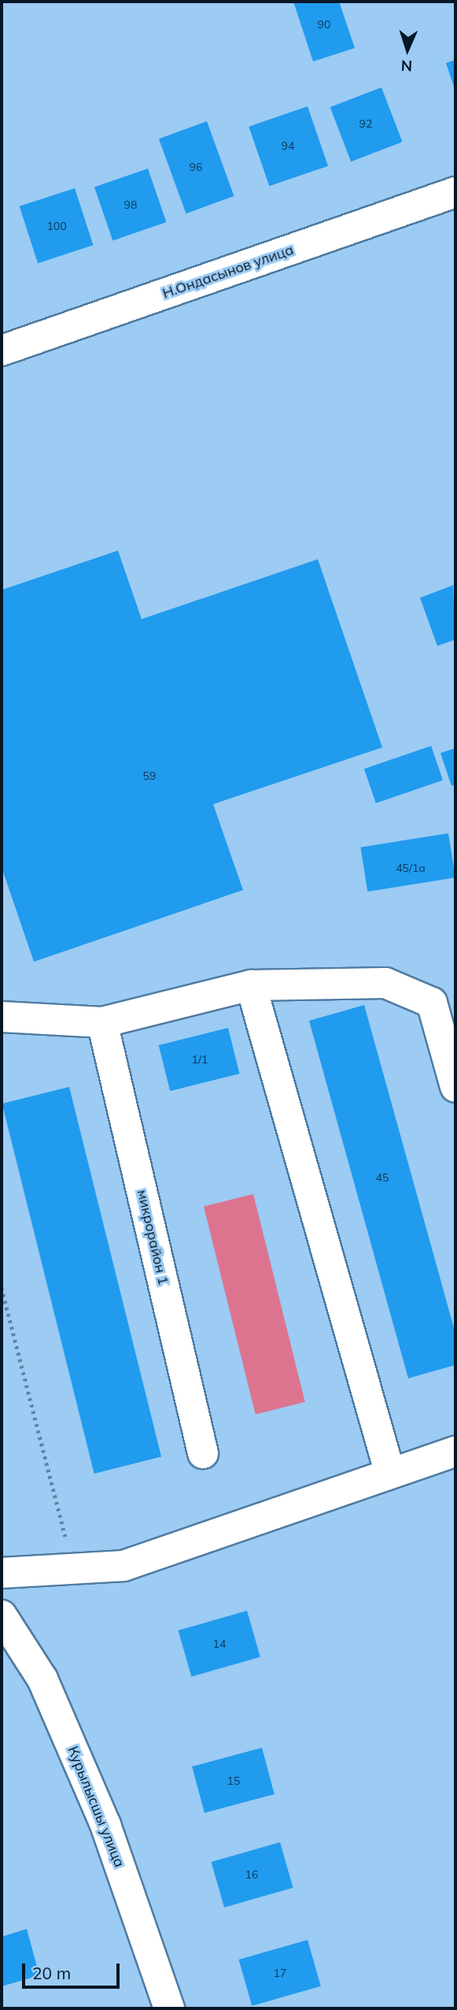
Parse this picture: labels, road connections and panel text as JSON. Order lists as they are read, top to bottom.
{
  "streets": {
    "street": ["Н.Ондасынов улица", "микрорайон 1", "Курылысшы улица"]
  },
  "house_numbers": [
    "90",
    "92",
    "94",
    "96",
    "98",
    "100",
    "59",
    "45/1а",
    "1/1",
    "45",
    "14",
    "15",
    "16",
    "17"
  ],
  "scale_bar": "20 m",
  "north": "bottom"
}
